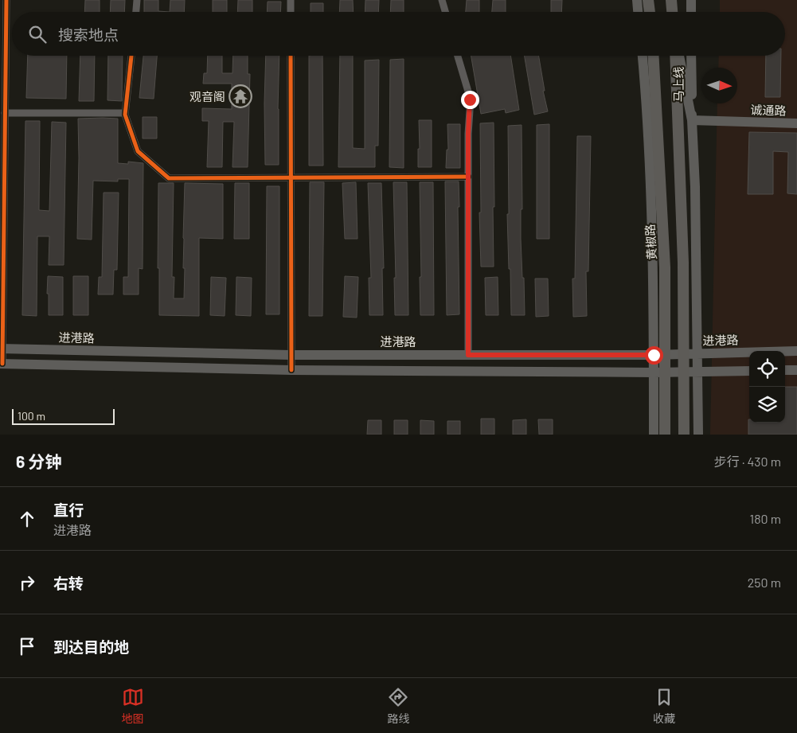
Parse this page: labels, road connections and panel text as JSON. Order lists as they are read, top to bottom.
{
  "streets": {
    "main road": [
      "马上线",
      "诚通路",
      "黄椒路",
      "进港路"
    ]
  },
  "crossings": [
    ["马上线", "诚通路"],
    ["黄椒路", "进港路"]
  ],
  "places": {
    "temple": ["观音阁"]
  },
  "scale_bar": "100 m",
  "north": "right",
  "page": {
    "search": "搜索地点",
    "scale": "100 m",
    "heading": ["6 分钟", "步行 · 430 m"],
    "list": [
      ["直行", "进港路", "180 m"],
      ["右转", "250 m"],
      "到达目的地"
    ],
    "nav": ["地图", "路线", "收藏"]
  }
}
